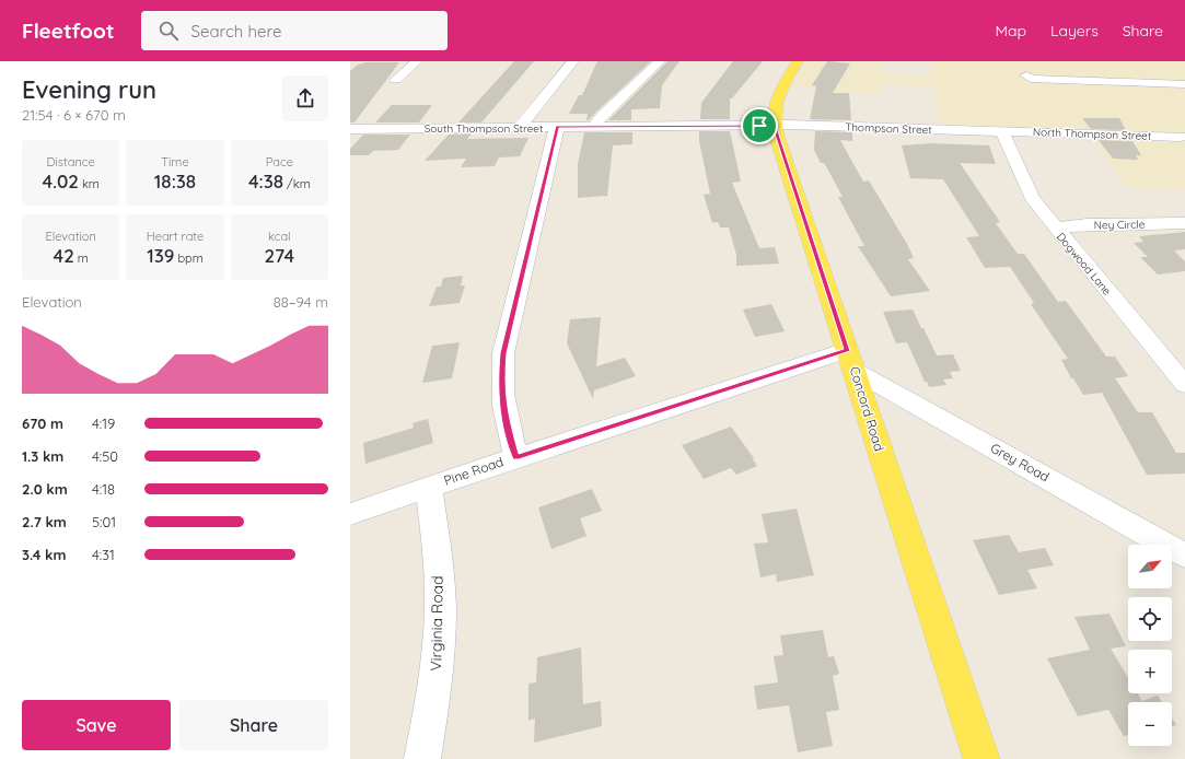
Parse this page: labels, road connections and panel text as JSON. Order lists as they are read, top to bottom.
{
  "streets": {
    "main road": ["Concord Road"],
    "street": [
      "South Thompson Street",
      "Thompson Street",
      "North Thompson Street",
      "Ney Circle",
      "Dogwood Lane",
      "Grey Road",
      "Pine Road",
      "Virginia Road"
    ]
  },
  "crossings": [
    ["South Thompson Street", "Thompson Street"],
    ["South Thompson Street", "Concord Road"],
    ["Thompson Street", "North Thompson Street"],
    ["Thompson Street", "Dogwood Lane"],
    ["Thompson Street", "Concord Road"],
    ["North Thompson Street", "Dogwood Lane"],
    ["Ney Circle", "Dogwood Lane"],
    ["Concord Road", "Grey Road"],
    ["Concord Road", "Pine Road"],
    ["Grey Road", "Pine Road"],
    ["Pine Road", "Virginia Road"]
  ],
  "north": "top right",
  "page": {
    "header": "Fleetfoot",
    "search": "Search here",
    "nav": ["Map", "Layers", "Share"],
    "heading": ["Evening run", "21:54 · 6 × 670 m"],
    "stats": [
      ["Distance", "4.02 km"],
      ["Time", "18:38"],
      ["Pace", "4:38 /km"],
      ["Elevation", "42 m"],
      ["Heart rate", "139 bpm"],
      ["kcal", "274"]
    ],
    "chart": ["Elevation", "88–94 m"],
    "list": [
      {
        "name": "670 m",
        "note": "4:19"
      },
      {
        "name": "1.3 km",
        "note": "4:50"
      },
      {
        "name": "2.0 km",
        "note": "4:18"
      },
      {
        "name": "2.7 km",
        "note": "5:01"
      },
      {
        "name": "3.4 km",
        "note": "4:31"
      }
    ],
    "map_buttons": ["+", "−"],
    "buttons": ["Save", "Share"]
  }
}
